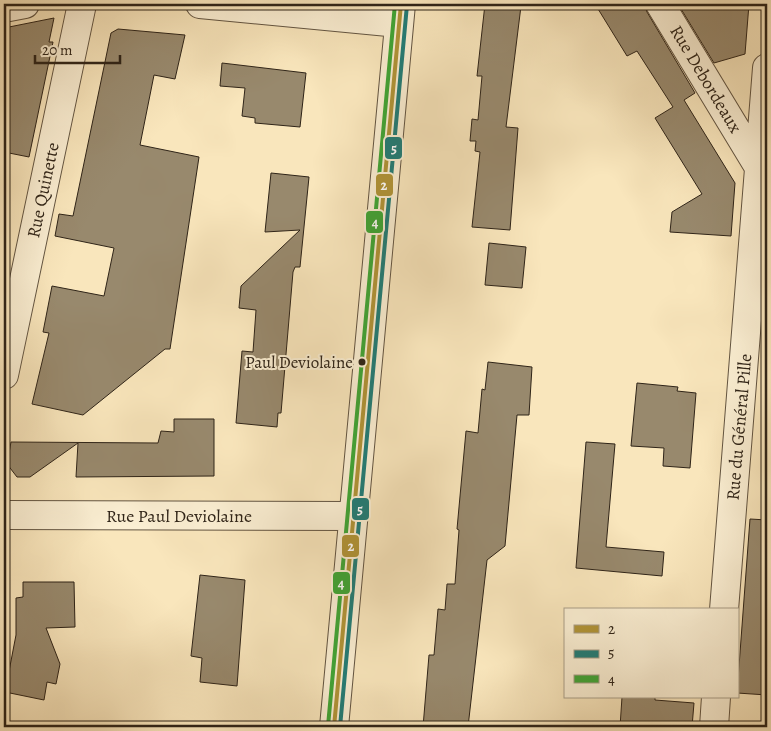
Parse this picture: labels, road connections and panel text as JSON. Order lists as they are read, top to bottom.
{
  "streets": {
    "street": [
      "Rue Debordeaux",
      "Rue Quinette",
      "Rue du Général Pille",
      "Rue Paul Deviolaine"
    ]
  },
  "crossings": [
    ["Rue Debordeaux", "Rue du Général Pille"]
  ],
  "places": ["Paul Deviolaine"],
  "lines": ["transit line 2", "transit line 4", "transit line 5"],
  "legend": ["2", "5", "4"],
  "scale_bar": "20 m"
}
